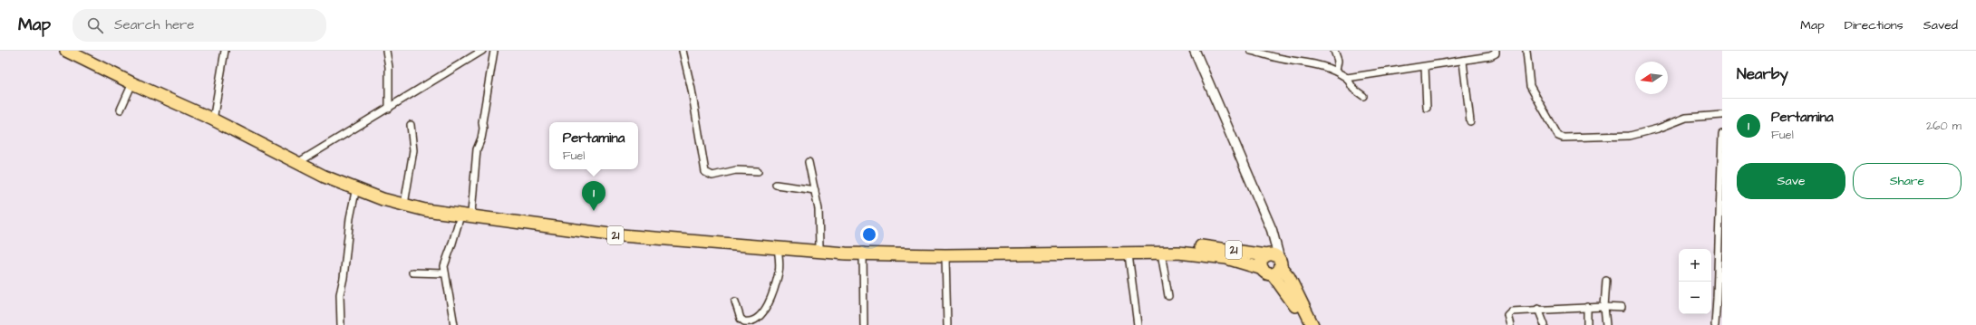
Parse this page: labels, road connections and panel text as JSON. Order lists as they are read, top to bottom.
{
  "streets": {
    "highway": ["21"]
  },
  "north": "left",
  "page": {
    "header": "Map",
    "search": "Search here",
    "nav": ["Map", "Directions", "Saved"],
    "heading": "Nearby",
    "list": [
      {
        "mark": "1",
        "name": "Pertamina",
        "note": "Fuel",
        "value": "260 m"
      }
    ],
    "popup": ["Pertamina", "Fuel"],
    "buttons": ["Save", "Share"],
    "pins": "1",
    "map_buttons": ["+", "−"]
  }
}
